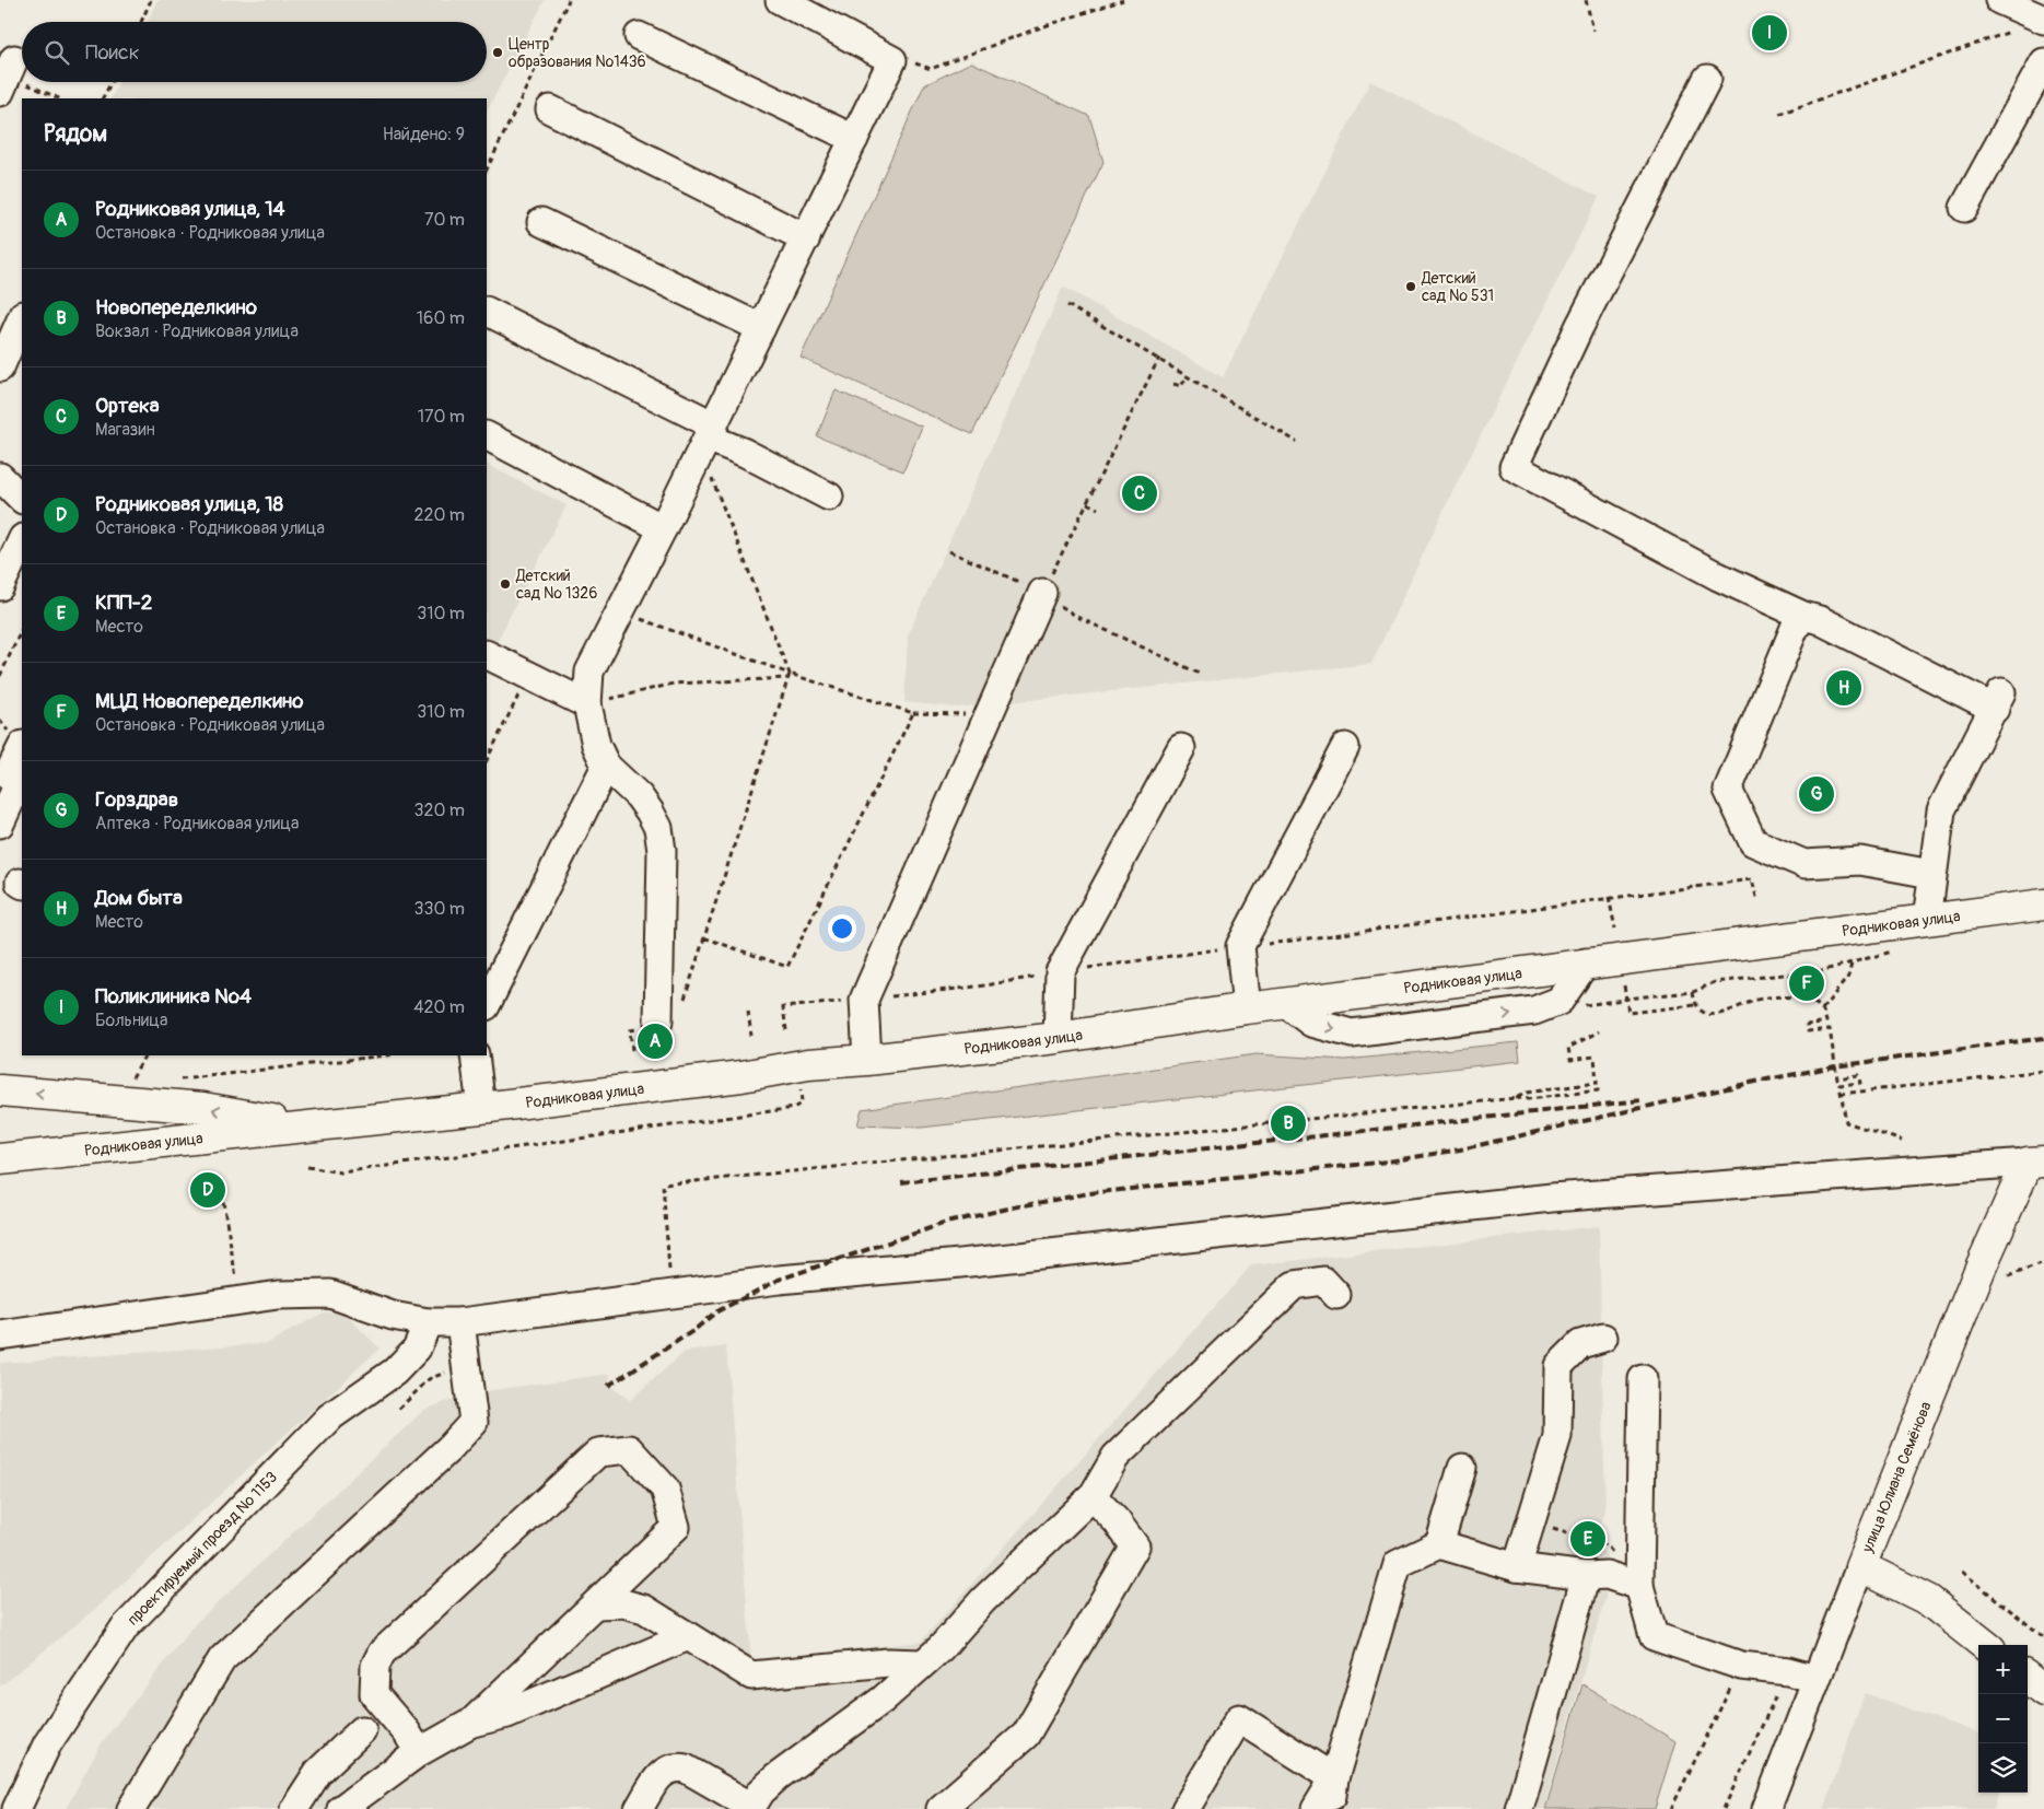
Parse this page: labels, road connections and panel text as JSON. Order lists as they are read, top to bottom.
{
  "streets": {
    "main road": ["Родниковая улица", "улица Юлиана Семёнова"],
    "street": ["проектируемый проезд № 1153"]
  },
  "places": ["Центр образования №1436", "Детский сад № 531", "Детский сад № 1326"],
  "page": {
    "pins": [
      "I",
      "C",
      "H",
      "G",
      "F",
      "A",
      "B",
      "D",
      "E"
    ],
    "search": "Поиск",
    "heading": ["Рядом", "Найдено: 9"],
    "list": [
      {
        "mark": "A",
        "name": "Родниковая улица, 14",
        "note": "Остановка · Родниковая улица",
        "value": "70 m"
      },
      {
        "mark": "B",
        "name": "Новопеределкино",
        "note": "Вокзал · Родниковая улица",
        "value": "160 m"
      },
      {
        "mark": "C",
        "name": "Ортека",
        "note": "Магазин",
        "value": "170 m"
      },
      {
        "mark": "D",
        "name": "Родниковая улица, 18",
        "note": "Остановка · Родниковая улица",
        "value": "220 m"
      },
      {
        "mark": "E",
        "name": "КПП-2",
        "note": "Место",
        "value": "310 m"
      },
      {
        "mark": "F",
        "name": "МЦД Новопеределкино",
        "note": "Остановка · Родниковая улица",
        "value": "310 m"
      },
      {
        "mark": "G",
        "name": "Горздрав",
        "note": "Аптека · Родниковая улица",
        "value": "320 m"
      },
      {
        "mark": "H",
        "name": "Дом быта",
        "note": "Место",
        "value": "330 m"
      },
      {
        "mark": "I",
        "name": "Поликлиника №4",
        "note": "Больница",
        "value": "420 m"
      }
    ],
    "map_buttons": ["+", "−"]
  }
}
